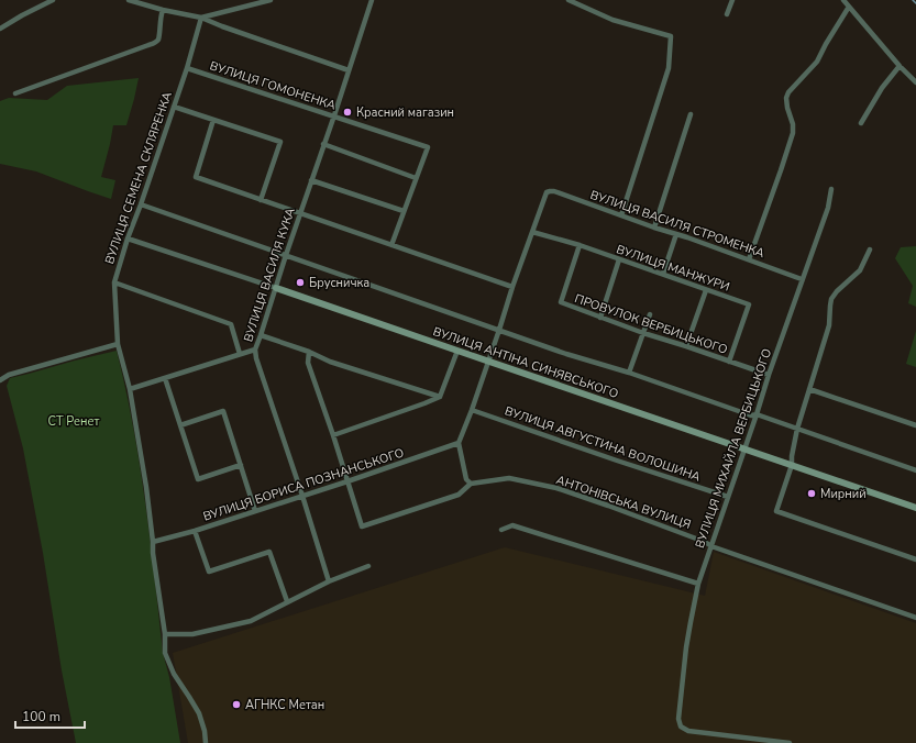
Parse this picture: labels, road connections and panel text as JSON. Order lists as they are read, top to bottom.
{
  "streets": {
    "street": [
      "ВУЛИЦЯ ГОМОНЕНКА",
      "ВУЛИЦЯ СЕМЕНА СКЛЯРЕНКА",
      "ВУЛИЦЯ ВАСИЛЯ СТРОМЕНКА",
      "ВУЛИЦЯ МАНЖУРИ",
      "ВУЛИЦЯ ВАСИЛЯ КУКА",
      "ПРОВУЛОК ВЕРБИЦЬКОГО",
      "ВУЛИЦЯ АНТІНА СИНЯВСЬКОГО",
      "ВУЛИЦЯ АВГУСТИНА ВОЛОШИНА",
      "ВУЛИЦЯ МИХАЙЛА ВЕРБИЦЬКОГО",
      "ВУЛИЦЯ БОРИСА ПОЗНАНСЬКОГО",
      "АНТОНІВСЬКА ВУЛИЦЯ"
    ]
  },
  "crossings": [
    ["ВУЛИЦЯ ГОМОНЕНКА", "ВУЛИЦЯ СЕМЕНА СКЛЯРЕНКА"],
    ["ВУЛИЦЯ ГОМОНЕНКА", "ВУЛИЦЯ ВАСИЛЯ КУКА"],
    ["ВУЛИЦЯ СЕМЕНА СКЛЯРЕНКА", "ВУЛИЦЯ АНТІНА СИНЯВСЬКОГО"],
    ["ВУЛИЦЯ СЕМЕНА СКЛЯРЕНКА", "ВУЛИЦЯ БОРИСА ПОЗНАНСЬКОГО"],
    ["ВУЛИЦЯ ВАСИЛЯ СТРОМЕНКА", "ВУЛИЦЯ МАНЖУРИ"],
    ["ВУЛИЦЯ ВАСИЛЯ СТРОМЕНКА", "ВУЛИЦЯ МИХАЙЛА ВЕРБИЦЬКОГО"],
    ["ВУЛИЦЯ МАНЖУРИ", "ПРОВУЛОК ВЕРБИЦЬКОГО"],
    ["ВУЛИЦЯ ВАСИЛЯ КУКА", "ВУЛИЦЯ АНТІНА СИНЯВСЬКОГО"],
    ["ВУЛИЦЯ ВАСИЛЯ КУКА", "ВУЛИЦЯ БОРИСА ПОЗНАНСЬКОГО"],
    ["ПРОВУЛОК ВЕРБИЦЬКОГО", "ВУЛИЦЯ МИХАЙЛА ВЕРБИЦЬКОГО"],
    ["ВУЛИЦЯ АНТІНА СИНЯВСЬКОГО", "ВУЛИЦЯ МИХАЙЛА ВЕРБИЦЬКОГО"],
    ["ВУЛИЦЯ АВГУСТИНА ВОЛОШИНА", "ВУЛИЦЯ МИХАЙЛА ВЕРБИЦЬКОГО"],
    ["ВУЛИЦЯ МИХАЙЛА ВЕРБИЦЬКОГО", "АНТОНІВСЬКА ВУЛИЦЯ"]
  ],
  "parks": ["СТ Ренет"],
  "places": [
    "Красний магазин",
    "Брусничка",
    "Мирний",
    "АГНКС Метан"
  ],
  "scale_bar": "100 m"
}
